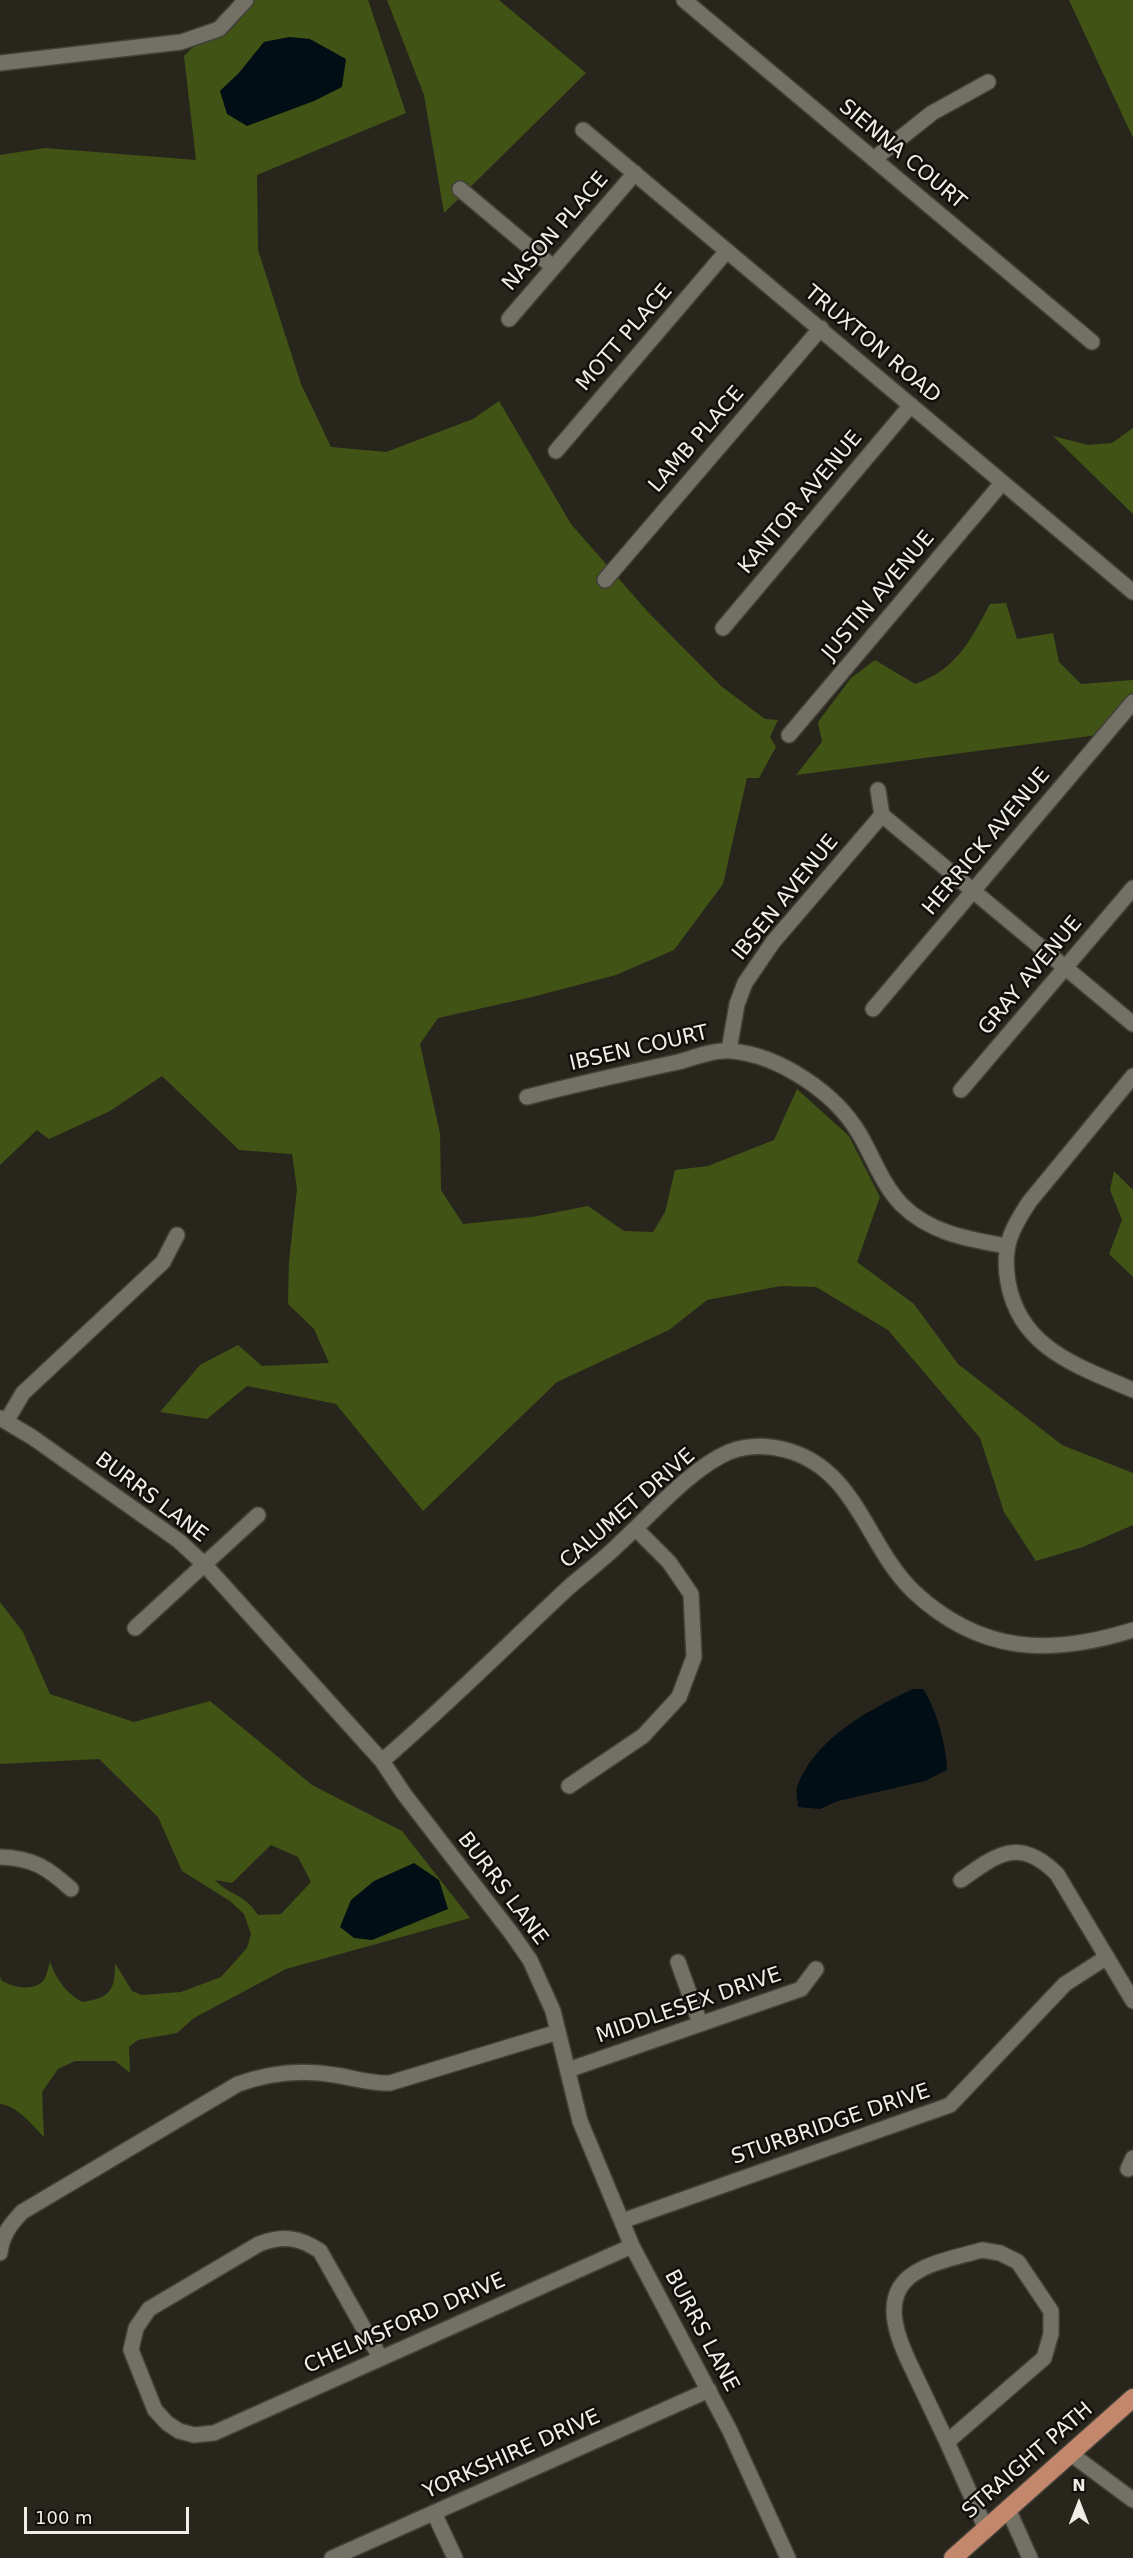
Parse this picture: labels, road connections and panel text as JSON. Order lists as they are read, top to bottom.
{
  "streets": {
    "main road": ["STRAIGHT PATH"],
    "street": [
      "SIENNA COURT",
      "NASON PLACE",
      "MOTT PLACE",
      "TRUXTON ROAD",
      "LAMB PLACE",
      "KANTOR AVENUE",
      "JUSTIN AVENUE",
      "HERRICK AVENUE",
      "IBSEN AVENUE",
      "GRAY AVENUE",
      "IBSEN COURT",
      "BURRS LANE",
      "CALUMET DRIVE",
      "MIDDLESEX DRIVE",
      "STURBRIDGE DRIVE",
      "CHELMSFORD DRIVE",
      "YORKSHIRE DRIVE"
    ]
  },
  "crossings": [
    ["NASON PLACE", "TRUXTON ROAD"],
    ["MOTT PLACE", "TRUXTON ROAD"],
    ["TRUXTON ROAD", "LAMB PLACE"],
    ["TRUXTON ROAD", "KANTOR AVENUE"],
    ["TRUXTON ROAD", "JUSTIN AVENUE"],
    ["IBSEN AVENUE", "IBSEN COURT"],
    ["BURRS LANE", "CALUMET DRIVE"],
    ["BURRS LANE", "MIDDLESEX DRIVE"],
    ["BURRS LANE", "STURBRIDGE DRIVE"],
    ["BURRS LANE", "CHELMSFORD DRIVE"],
    ["BURRS LANE", "YORKSHIRE DRIVE"]
  ],
  "scale_bar": "100 m",
  "north": "top"
}
